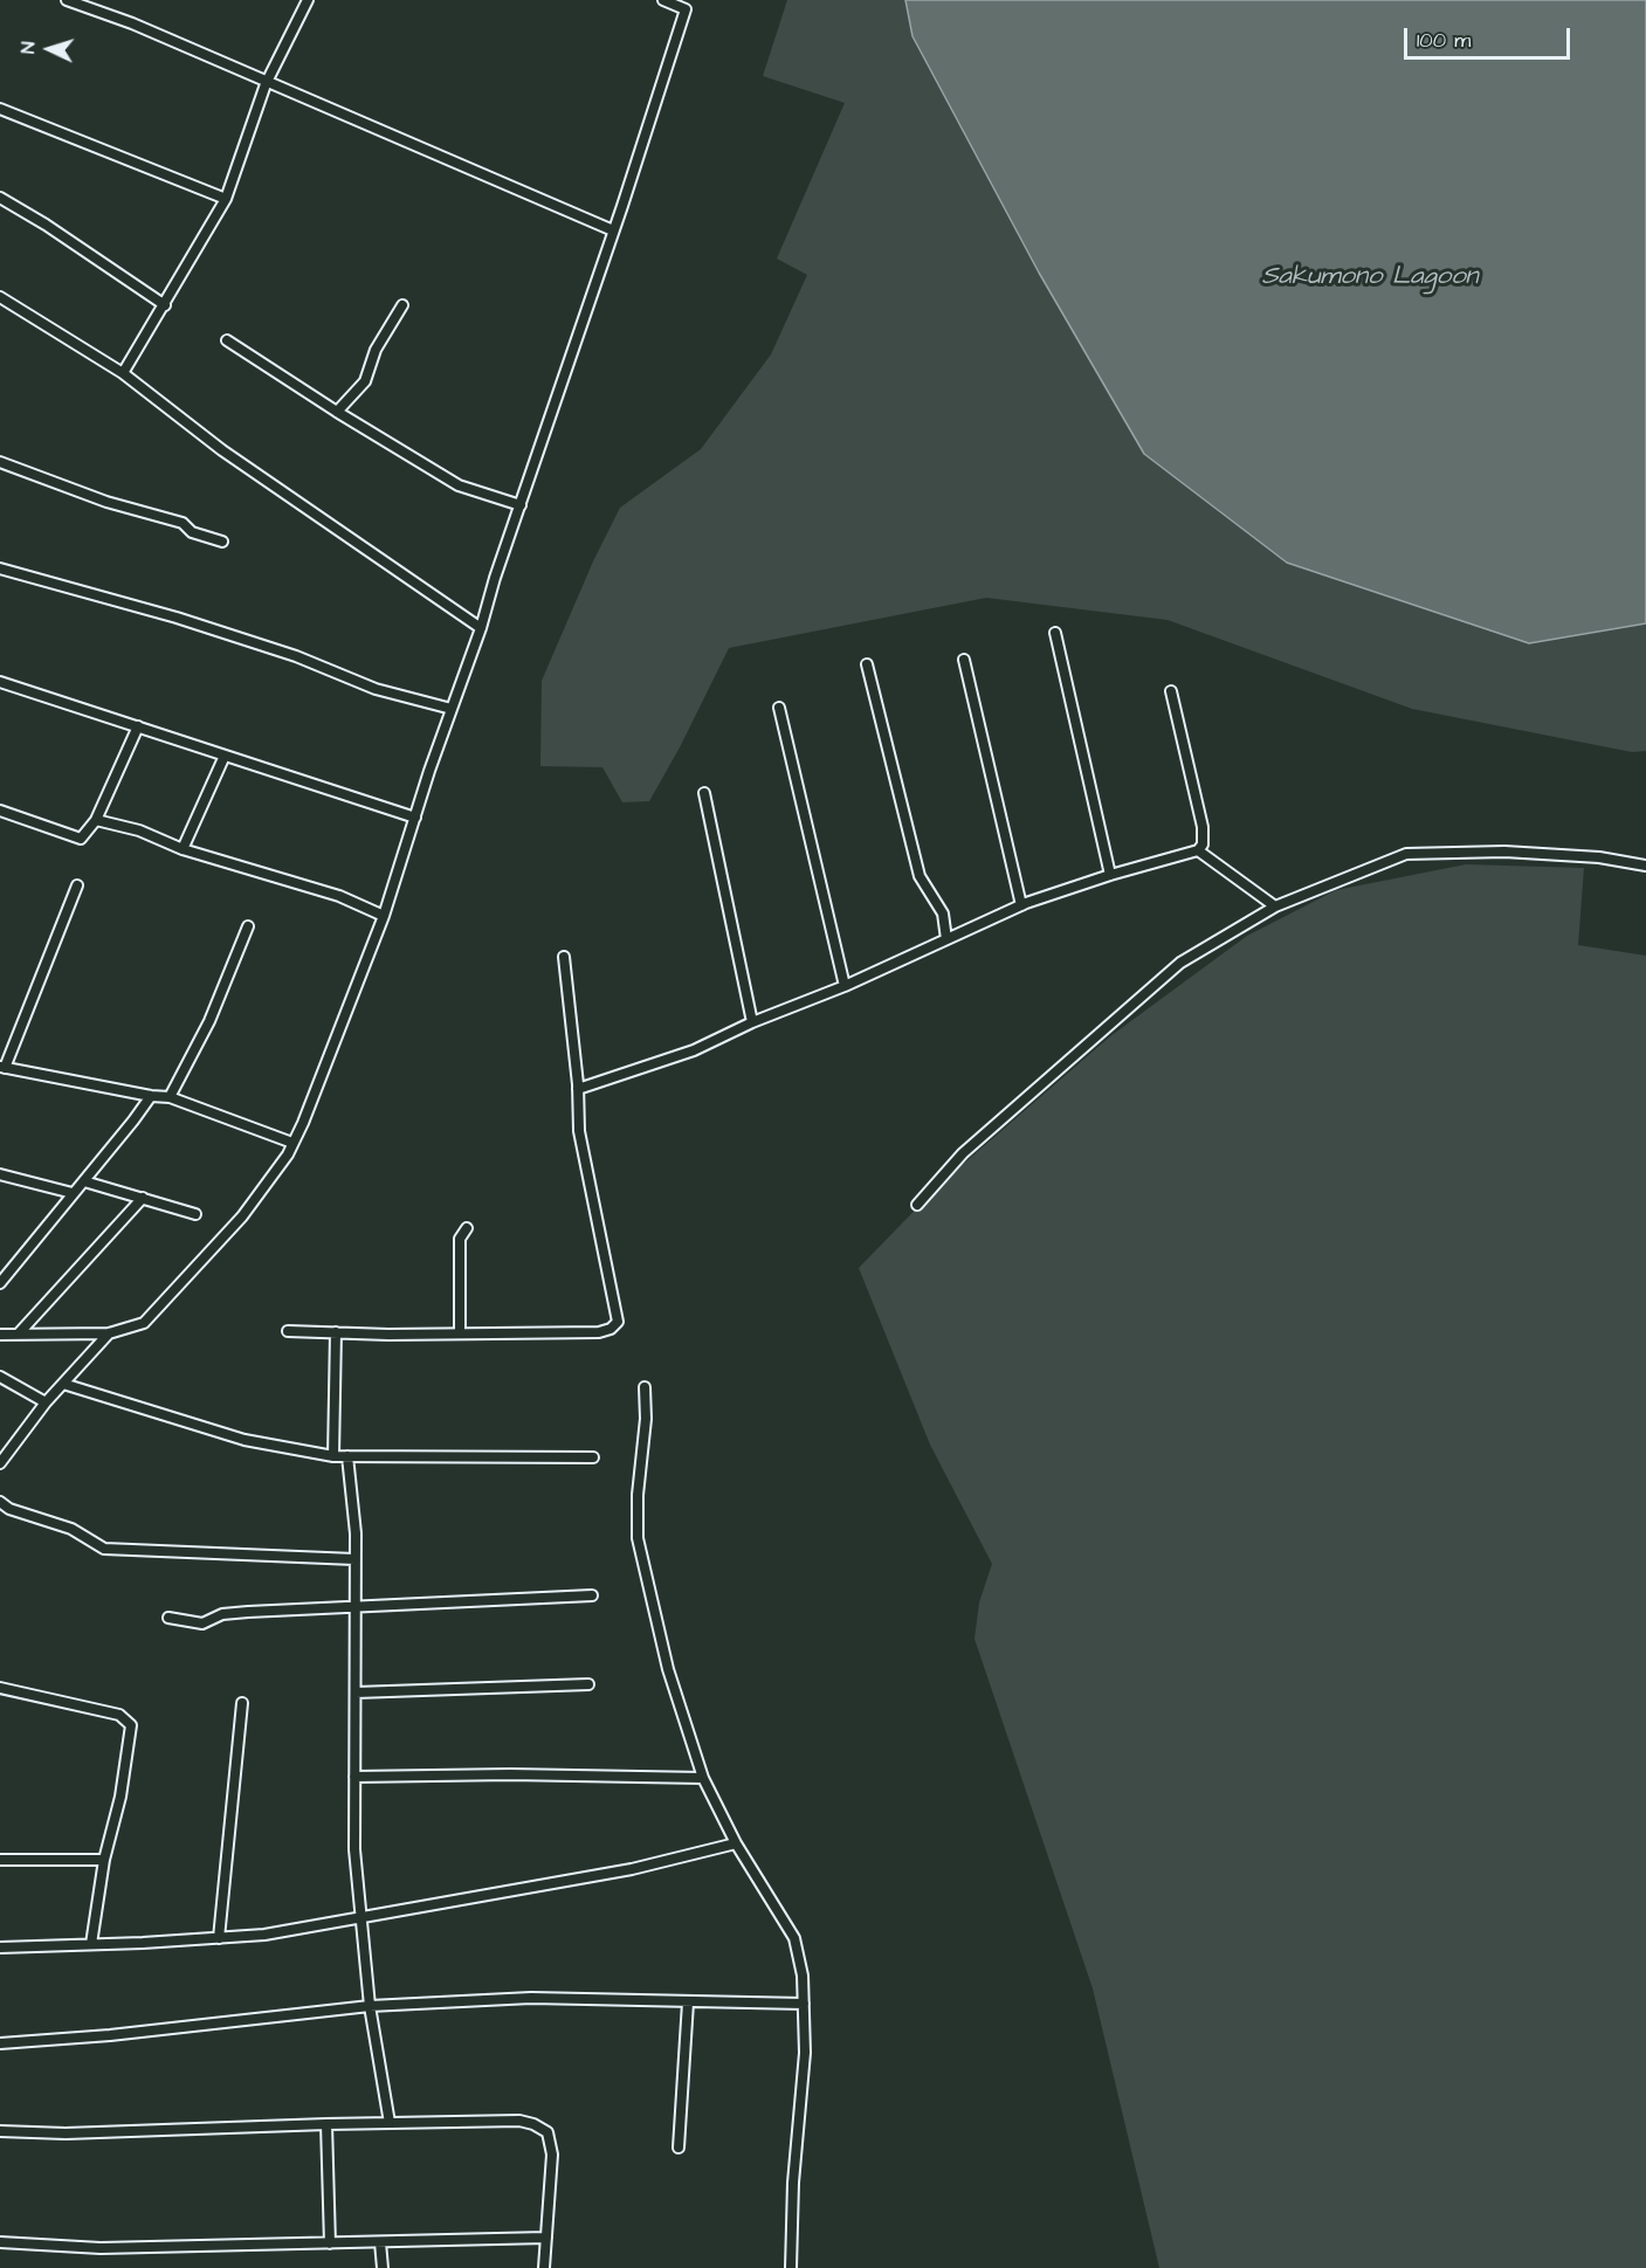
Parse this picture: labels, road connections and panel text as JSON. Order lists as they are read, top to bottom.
{
  "water": ["Sakumono Lagoon"],
  "scale_bar": "100 m",
  "north": "left"
}
